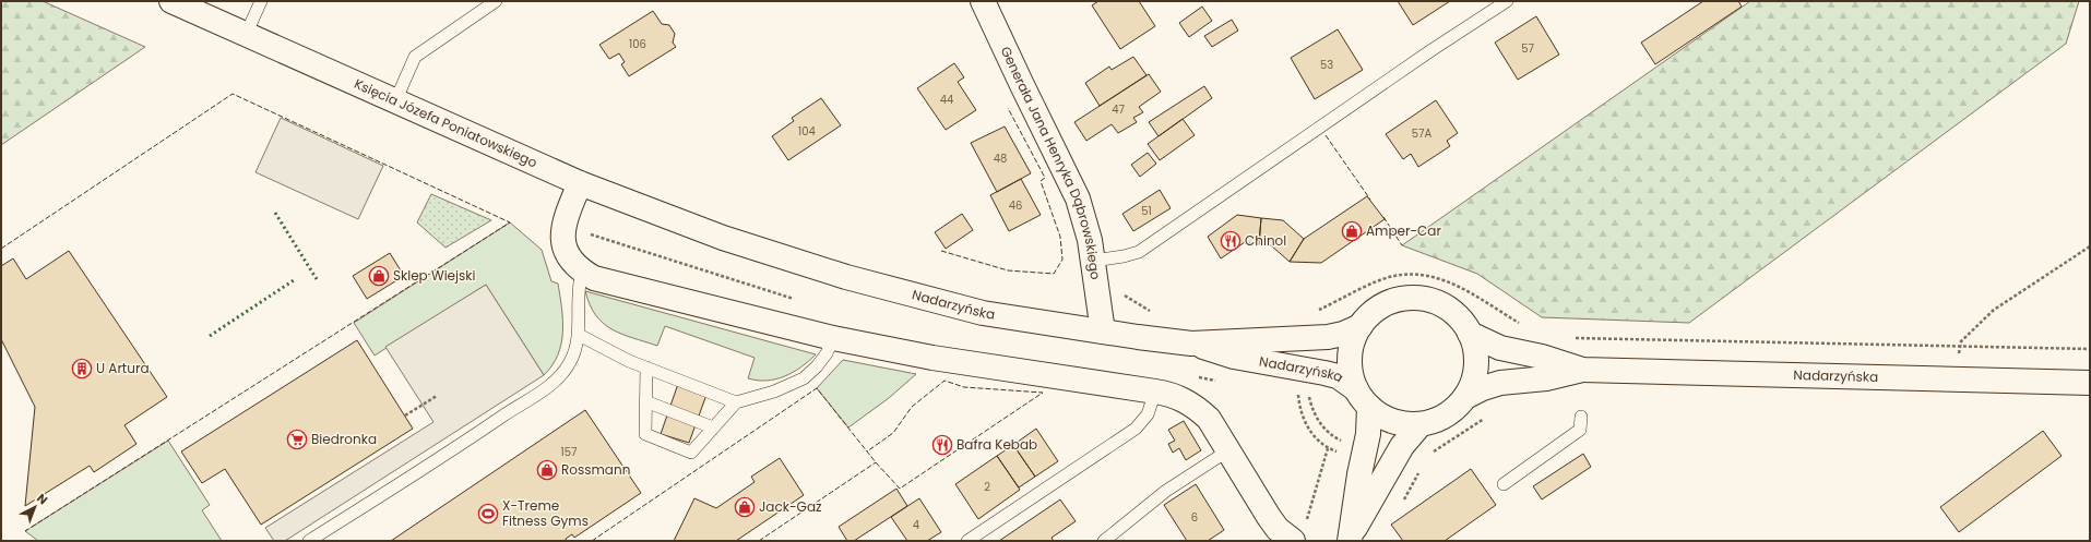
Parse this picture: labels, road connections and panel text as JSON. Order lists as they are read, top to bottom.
{
  "streets": {
    "main road": ["Księcia Józefa Poniatowskiego", "Generała Jana Henryka Dąbrowskiego", "Nadarzyńska"]
  },
  "crossings": [
    ["Księcia Józefa Poniatowskiego", "Nadarzyńska"],
    ["Generała Jana Henryka Dąbrowskiego", "Nadarzyńska"]
  ],
  "places": {
    "shop": [
      "Amper-Car",
      "Sklep Wiejski",
      "Rossmann",
      "Jack-Gaz"
    ],
    "restaurant": ["Chinol", "Bafra Kebab"],
    "building": ["U Artura"],
    "supermarket": ["Biedronka"],
    "sports": ["X-Treme Fitness Gyms"]
  },
  "house_numbers": [
    "106",
    "57",
    "53",
    "44",
    "47",
    "104",
    "57A",
    "48",
    "46",
    "51",
    "157",
    "2",
    "6",
    "4"
  ],
  "north": "top right"
}
